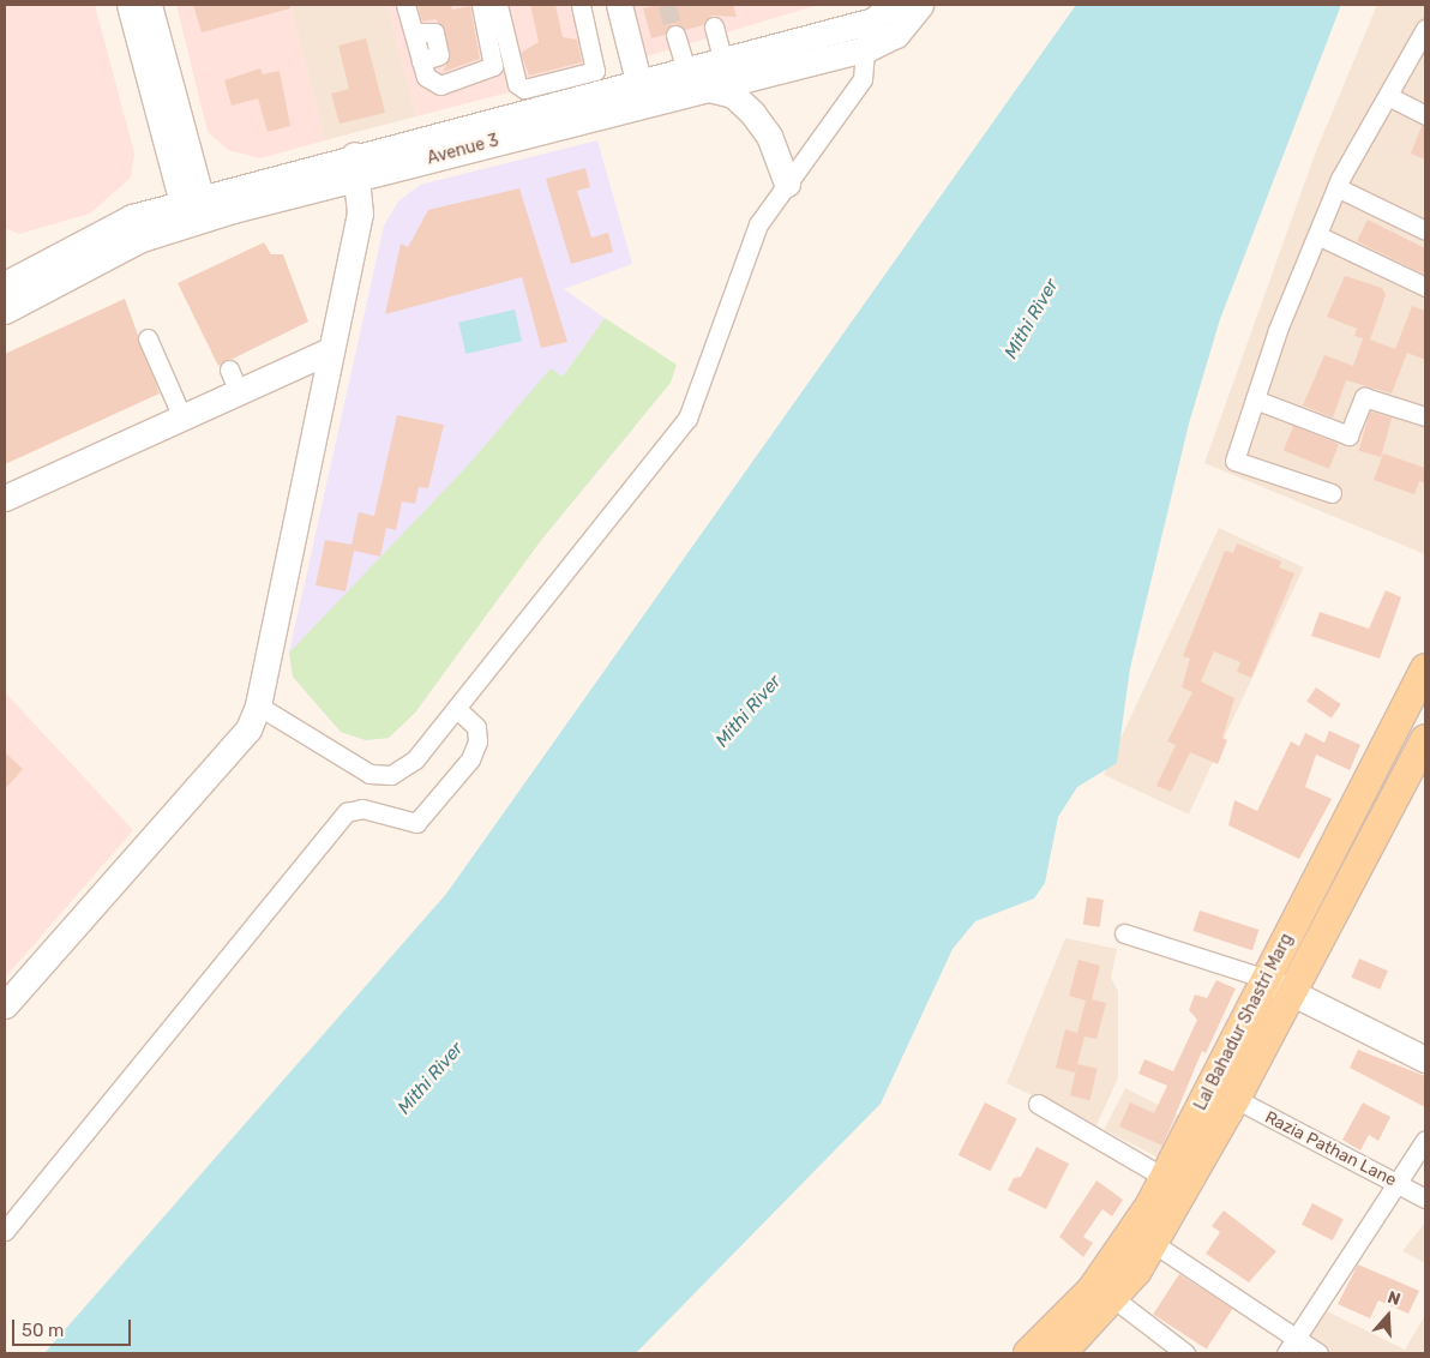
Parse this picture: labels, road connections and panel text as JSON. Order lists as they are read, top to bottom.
{
  "streets": {
    "main road": ["Lal Bahadur Shastri Marg"],
    "street": ["Avenue 3", "Razia Pathan Lane"]
  },
  "crossings": [
    ["Lal Bahadur Shastri Marg", "Razia Pathan Lane"]
  ],
  "water": ["Mithi River"],
  "scale_bar": "50 m",
  "north": "top"
}
